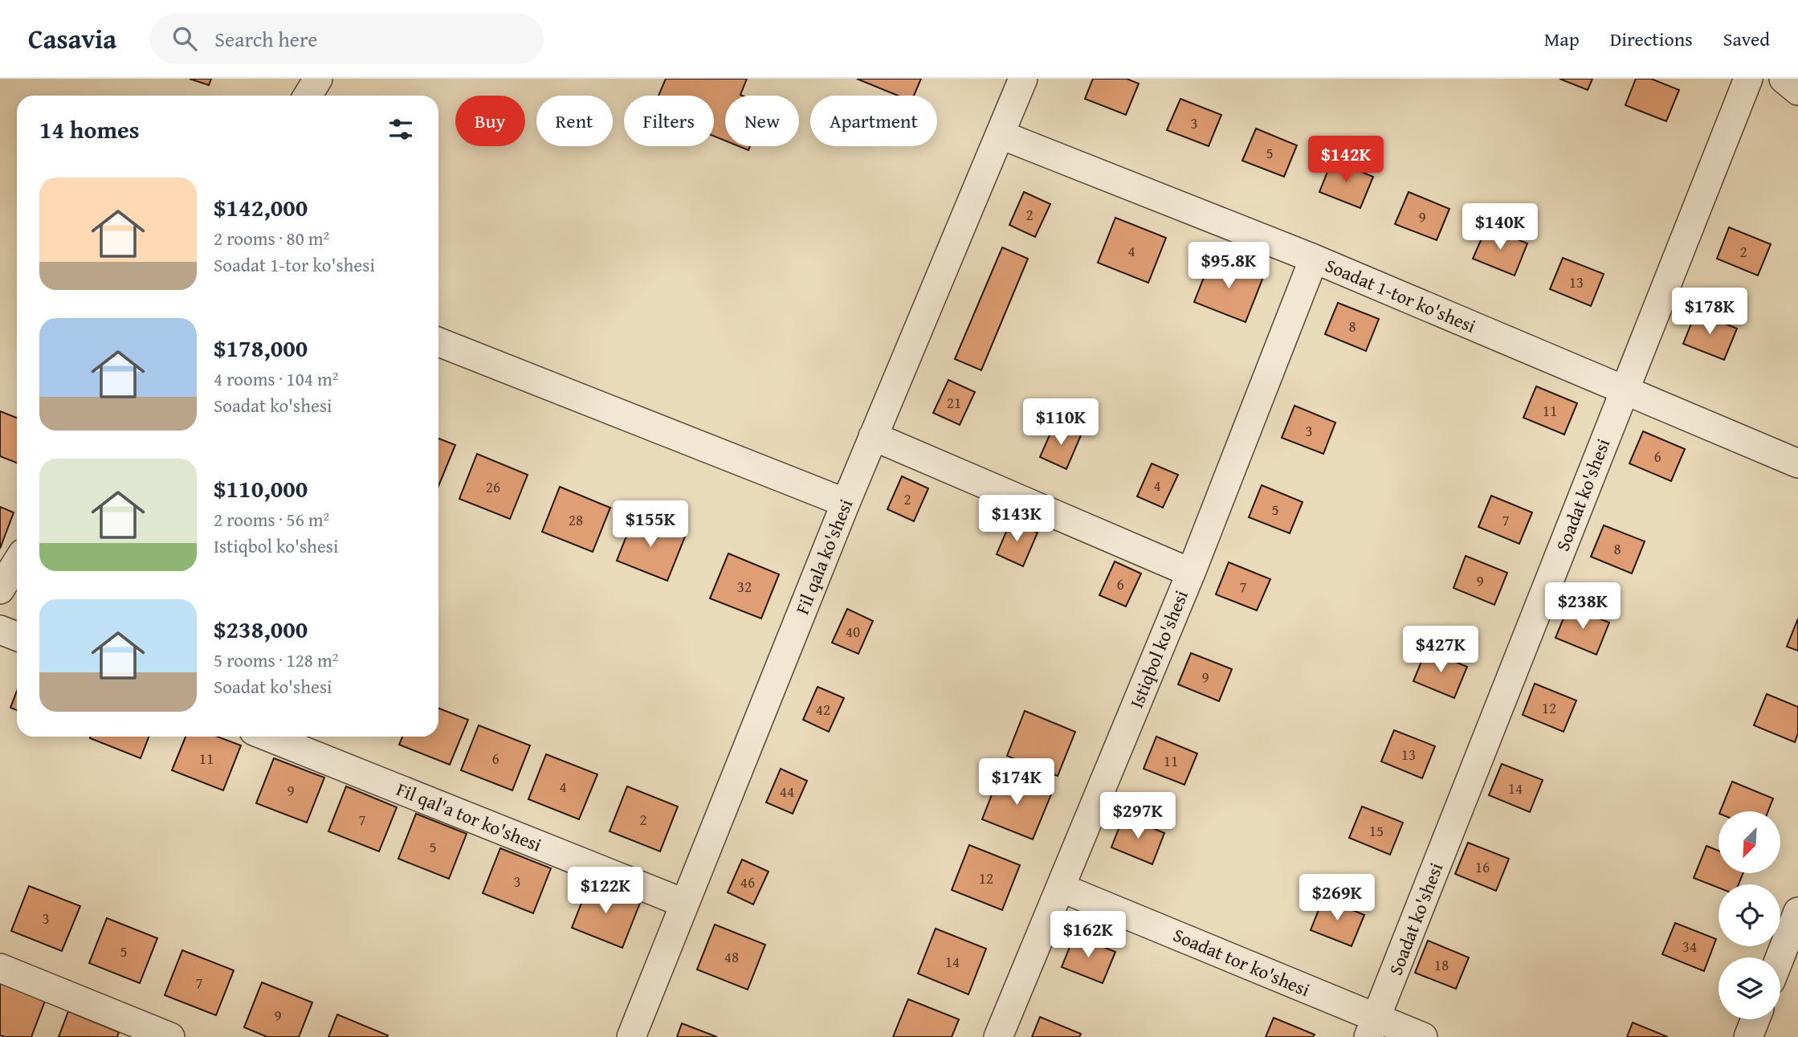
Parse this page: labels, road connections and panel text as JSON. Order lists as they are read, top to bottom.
{
  "streets": {
    "street": [
      "Soadat 1-tor ko'shesi",
      "Soadat ko'shesi",
      "Fil qala ko'shesi",
      "Istiqbol ko'shesi",
      "Fil qal'a tor ko'shesi",
      "Soadat tor ko'shesi"
    ]
  },
  "crossings": [
    ["Soadat 1-tor ko'shesi", "Soadat ko'shesi"],
    ["Soadat 1-tor ko'shesi", "Fil qala ko'shesi"],
    ["Soadat 1-tor ko'shesi", "Istiqbol ko'shesi"],
    ["Soadat ko'shesi", "Soadat tor ko'shesi"],
    ["Fil qala ko'shesi", "Fil qal'a tor ko'shesi"],
    ["Istiqbol ko'shesi", "Soadat tor ko'shesi"]
  ],
  "house_numbers": [
    "3",
    "5",
    "2",
    "9",
    "4",
    "2",
    "13",
    "8",
    "21",
    "11",
    "3",
    "6",
    "4",
    "26",
    "2",
    "5",
    "28",
    "7",
    "8",
    "9",
    "6",
    "32",
    "7",
    "40",
    "9",
    "12",
    "42",
    "13",
    "11",
    "6",
    "11",
    "4",
    "14",
    "9",
    "44",
    "7",
    "2",
    "15",
    "5",
    "16",
    "12",
    "3",
    "46",
    "3",
    "34",
    "5",
    "48",
    "14",
    "18",
    "7",
    "9"
  ],
  "north": "bottom left",
  "page": {
    "header": "Casavia",
    "search": "Search here",
    "nav": ["Map", "Directions", "Saved"],
    "chip": [
      "Buy",
      "Rent",
      "Filters",
      "New",
      "Apartment"
    ],
    "heading": "14 homes",
    "price": [
      "$142K",
      "$140K",
      "$95.8K",
      "$178K",
      "$110K",
      "$143K",
      "$155K",
      "$238K",
      "$427K",
      "$174K",
      "$297K",
      "$122K",
      "$269K",
      "$162K"
    ],
    "list": [
      {
        "name": "$142,000",
        "note": "2 rooms · 80 m² · Soadat 1-tor ko'shesi"
      },
      {
        "name": "$178,000",
        "note": "4 rooms · 104 m² · Soadat ko'shesi"
      },
      {
        "name": "$110,000",
        "note": "2 rooms · 56 m² · Istiqbol ko'shesi"
      },
      {
        "name": "$238,000",
        "note": "5 rooms · 128 m² · Soadat ko'shesi"
      }
    ]
  }
}
